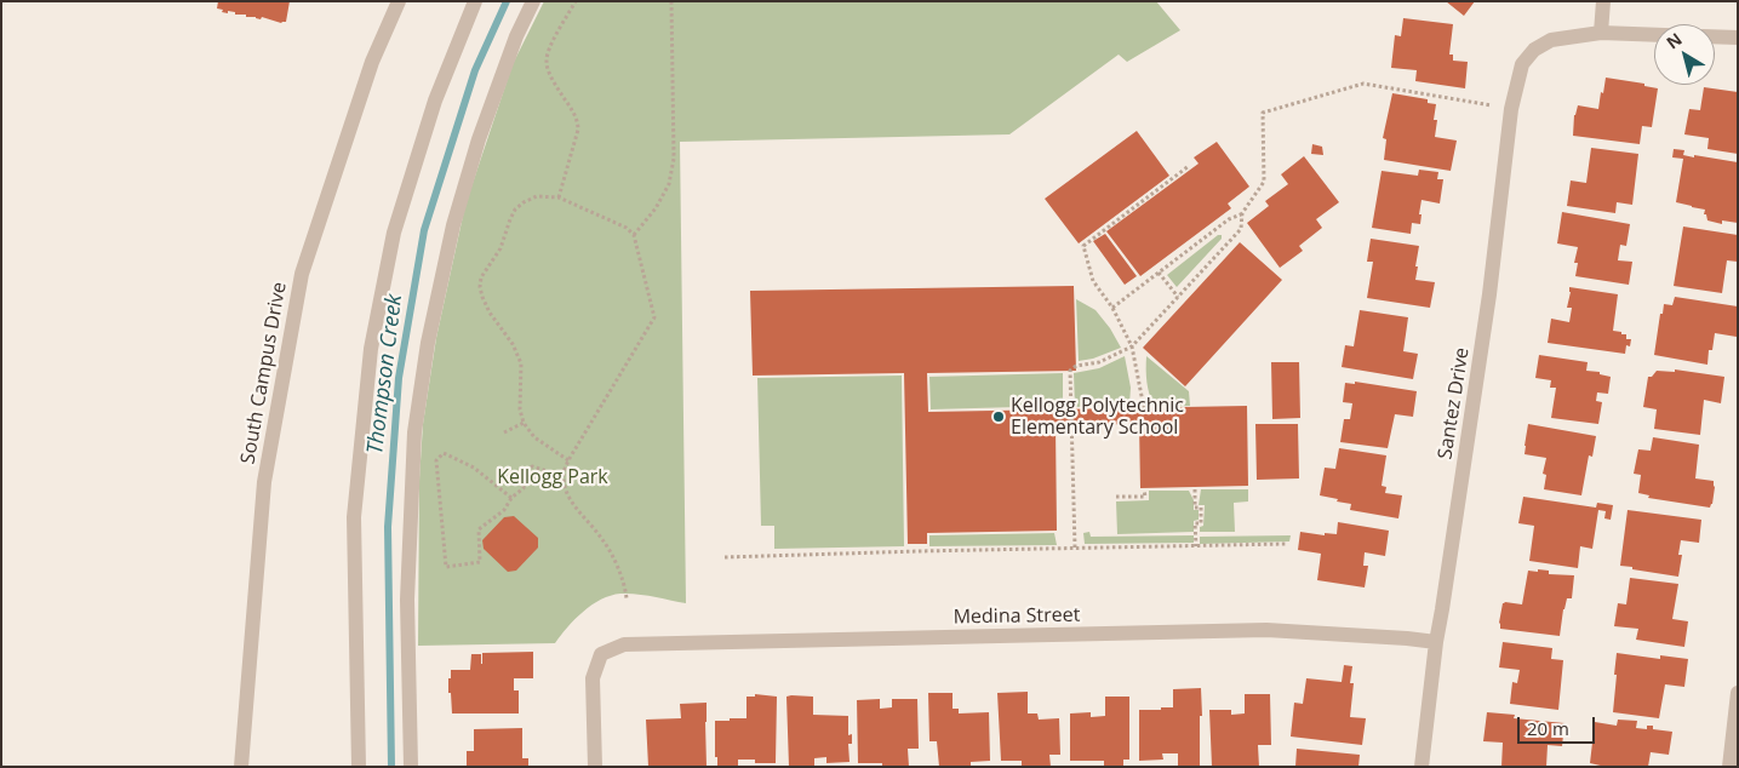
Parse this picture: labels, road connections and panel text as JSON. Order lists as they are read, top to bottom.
{
  "streets": {
    "street": ["South Campus Drive", "Santez Drive", "Medina Street"]
  },
  "crossings": [
    ["Santez Drive", "Medina Street"]
  ],
  "water": ["Thompson Creek"],
  "parks": ["Kellogg Park"],
  "places": ["Kellogg Polytechnic Elementary School"],
  "scale_bar": "20 m",
  "north": "top left"
}
